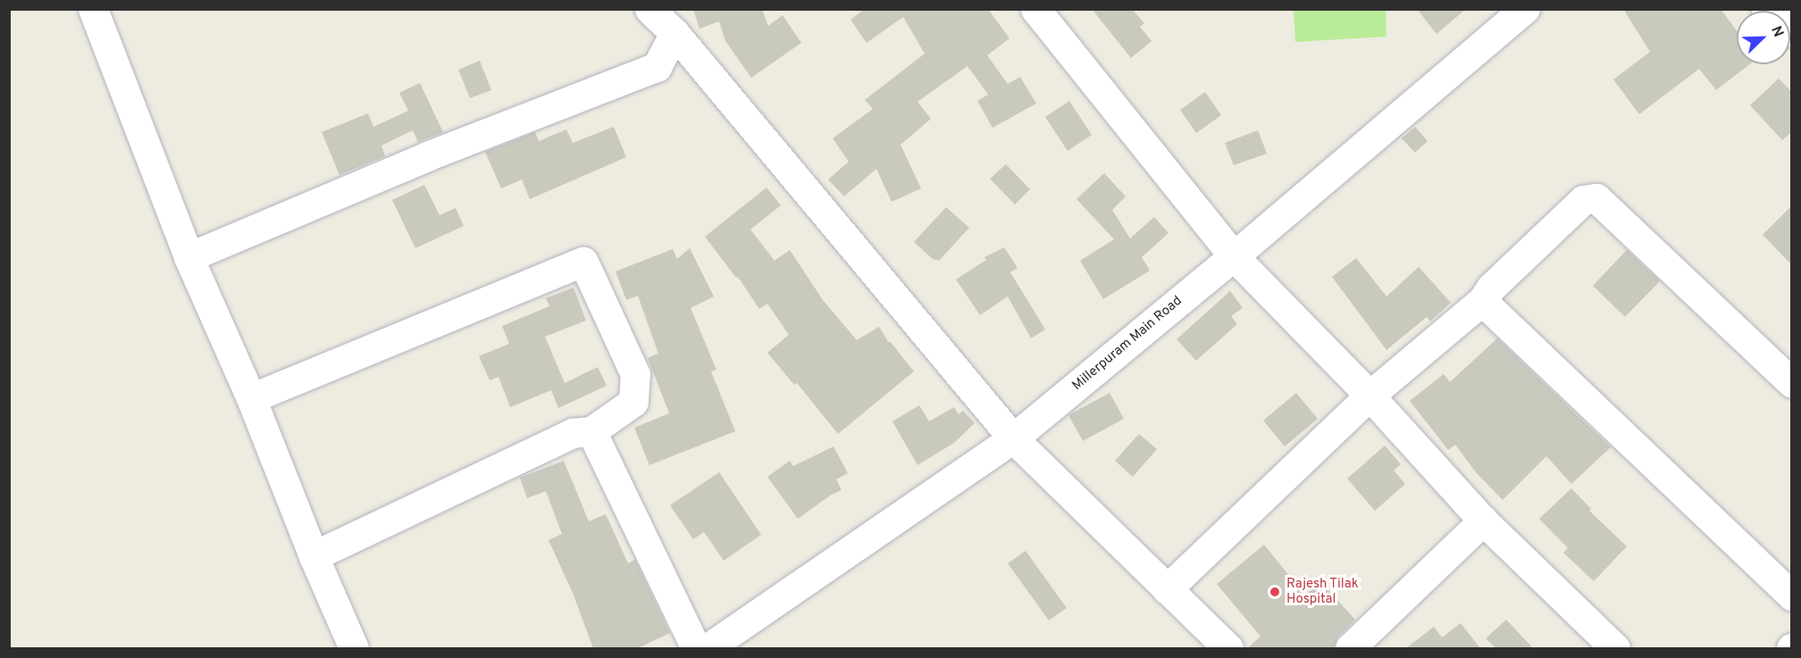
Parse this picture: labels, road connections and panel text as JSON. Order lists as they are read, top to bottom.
{
  "streets": {
    "street": ["Millerpuram Main Road"]
  },
  "places": ["Rajesh Tilak Hospital"],
  "north": "top right"
}
